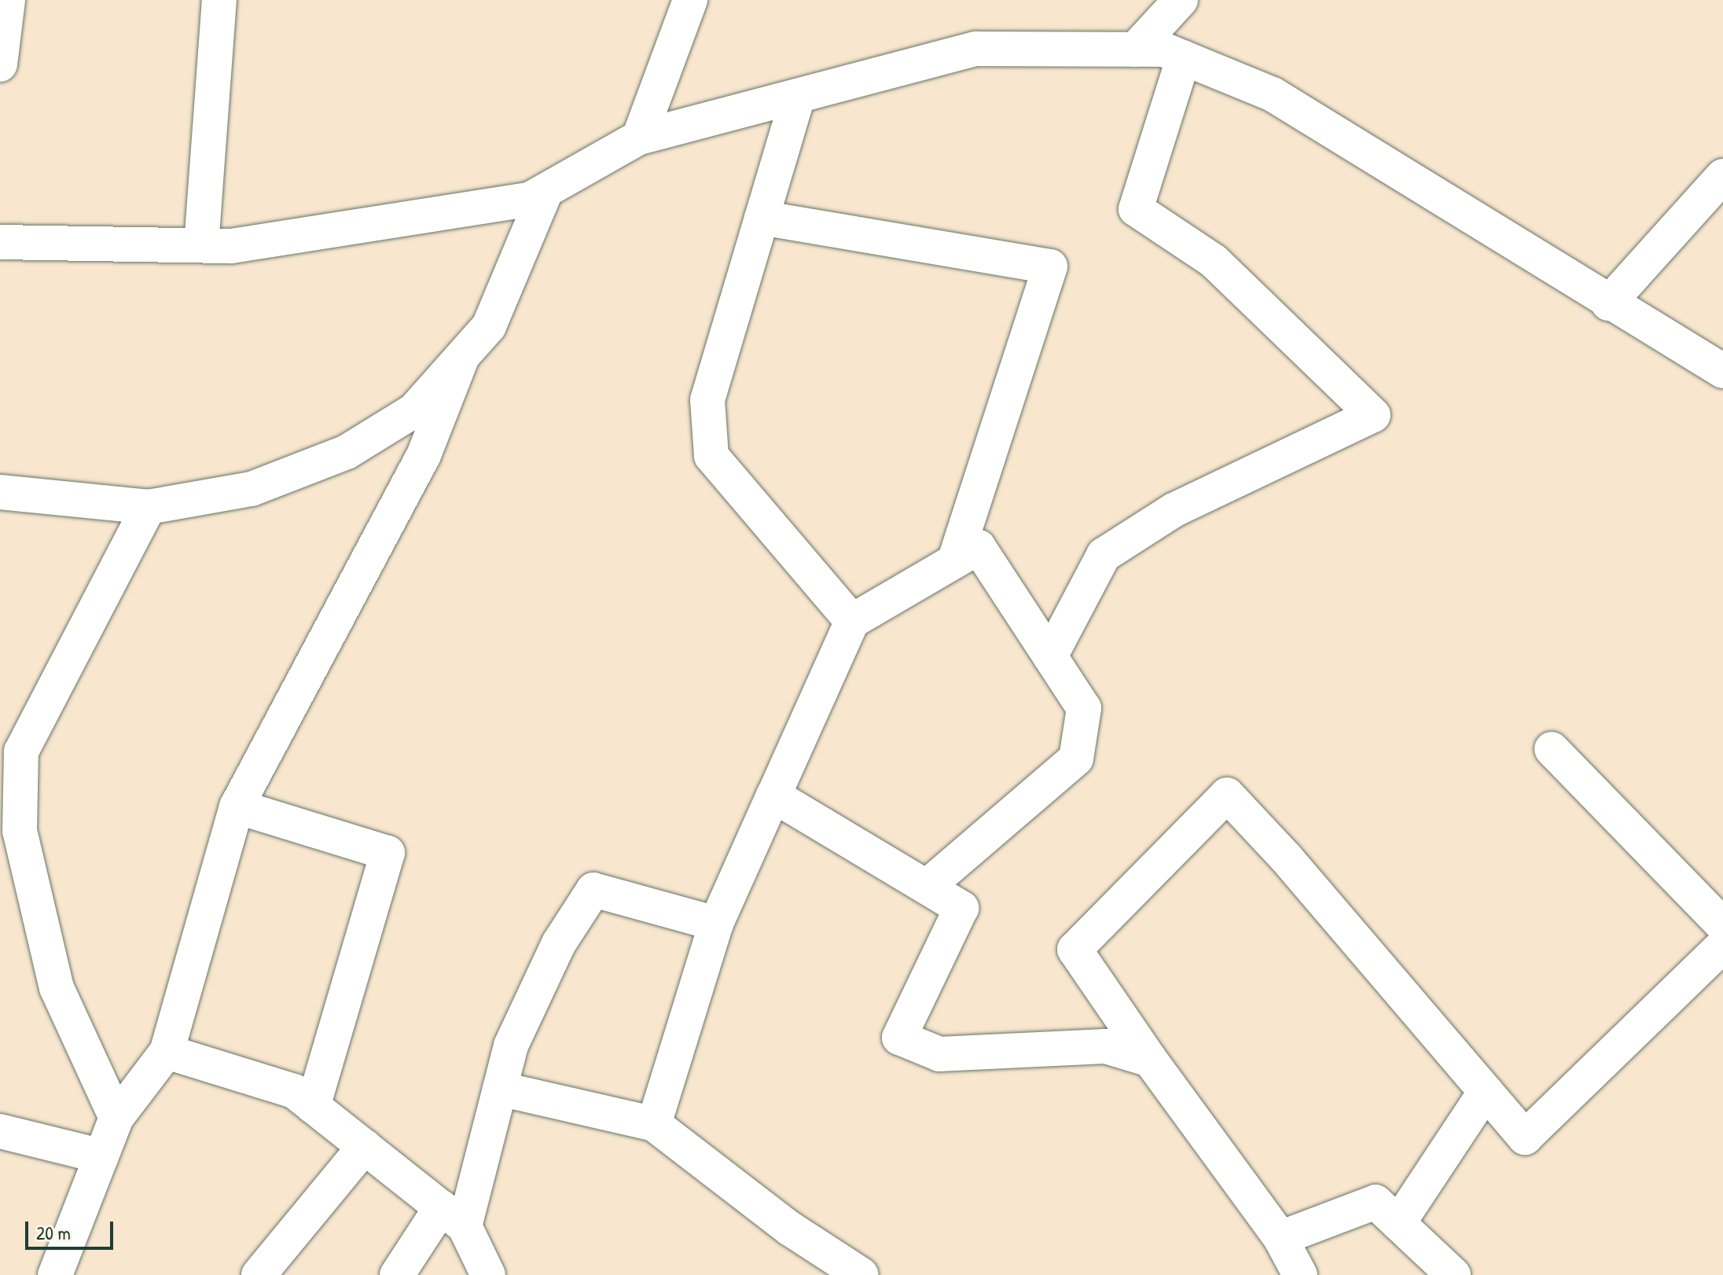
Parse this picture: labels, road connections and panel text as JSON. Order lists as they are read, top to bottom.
{
  "scale_bar": "20 m"
}
